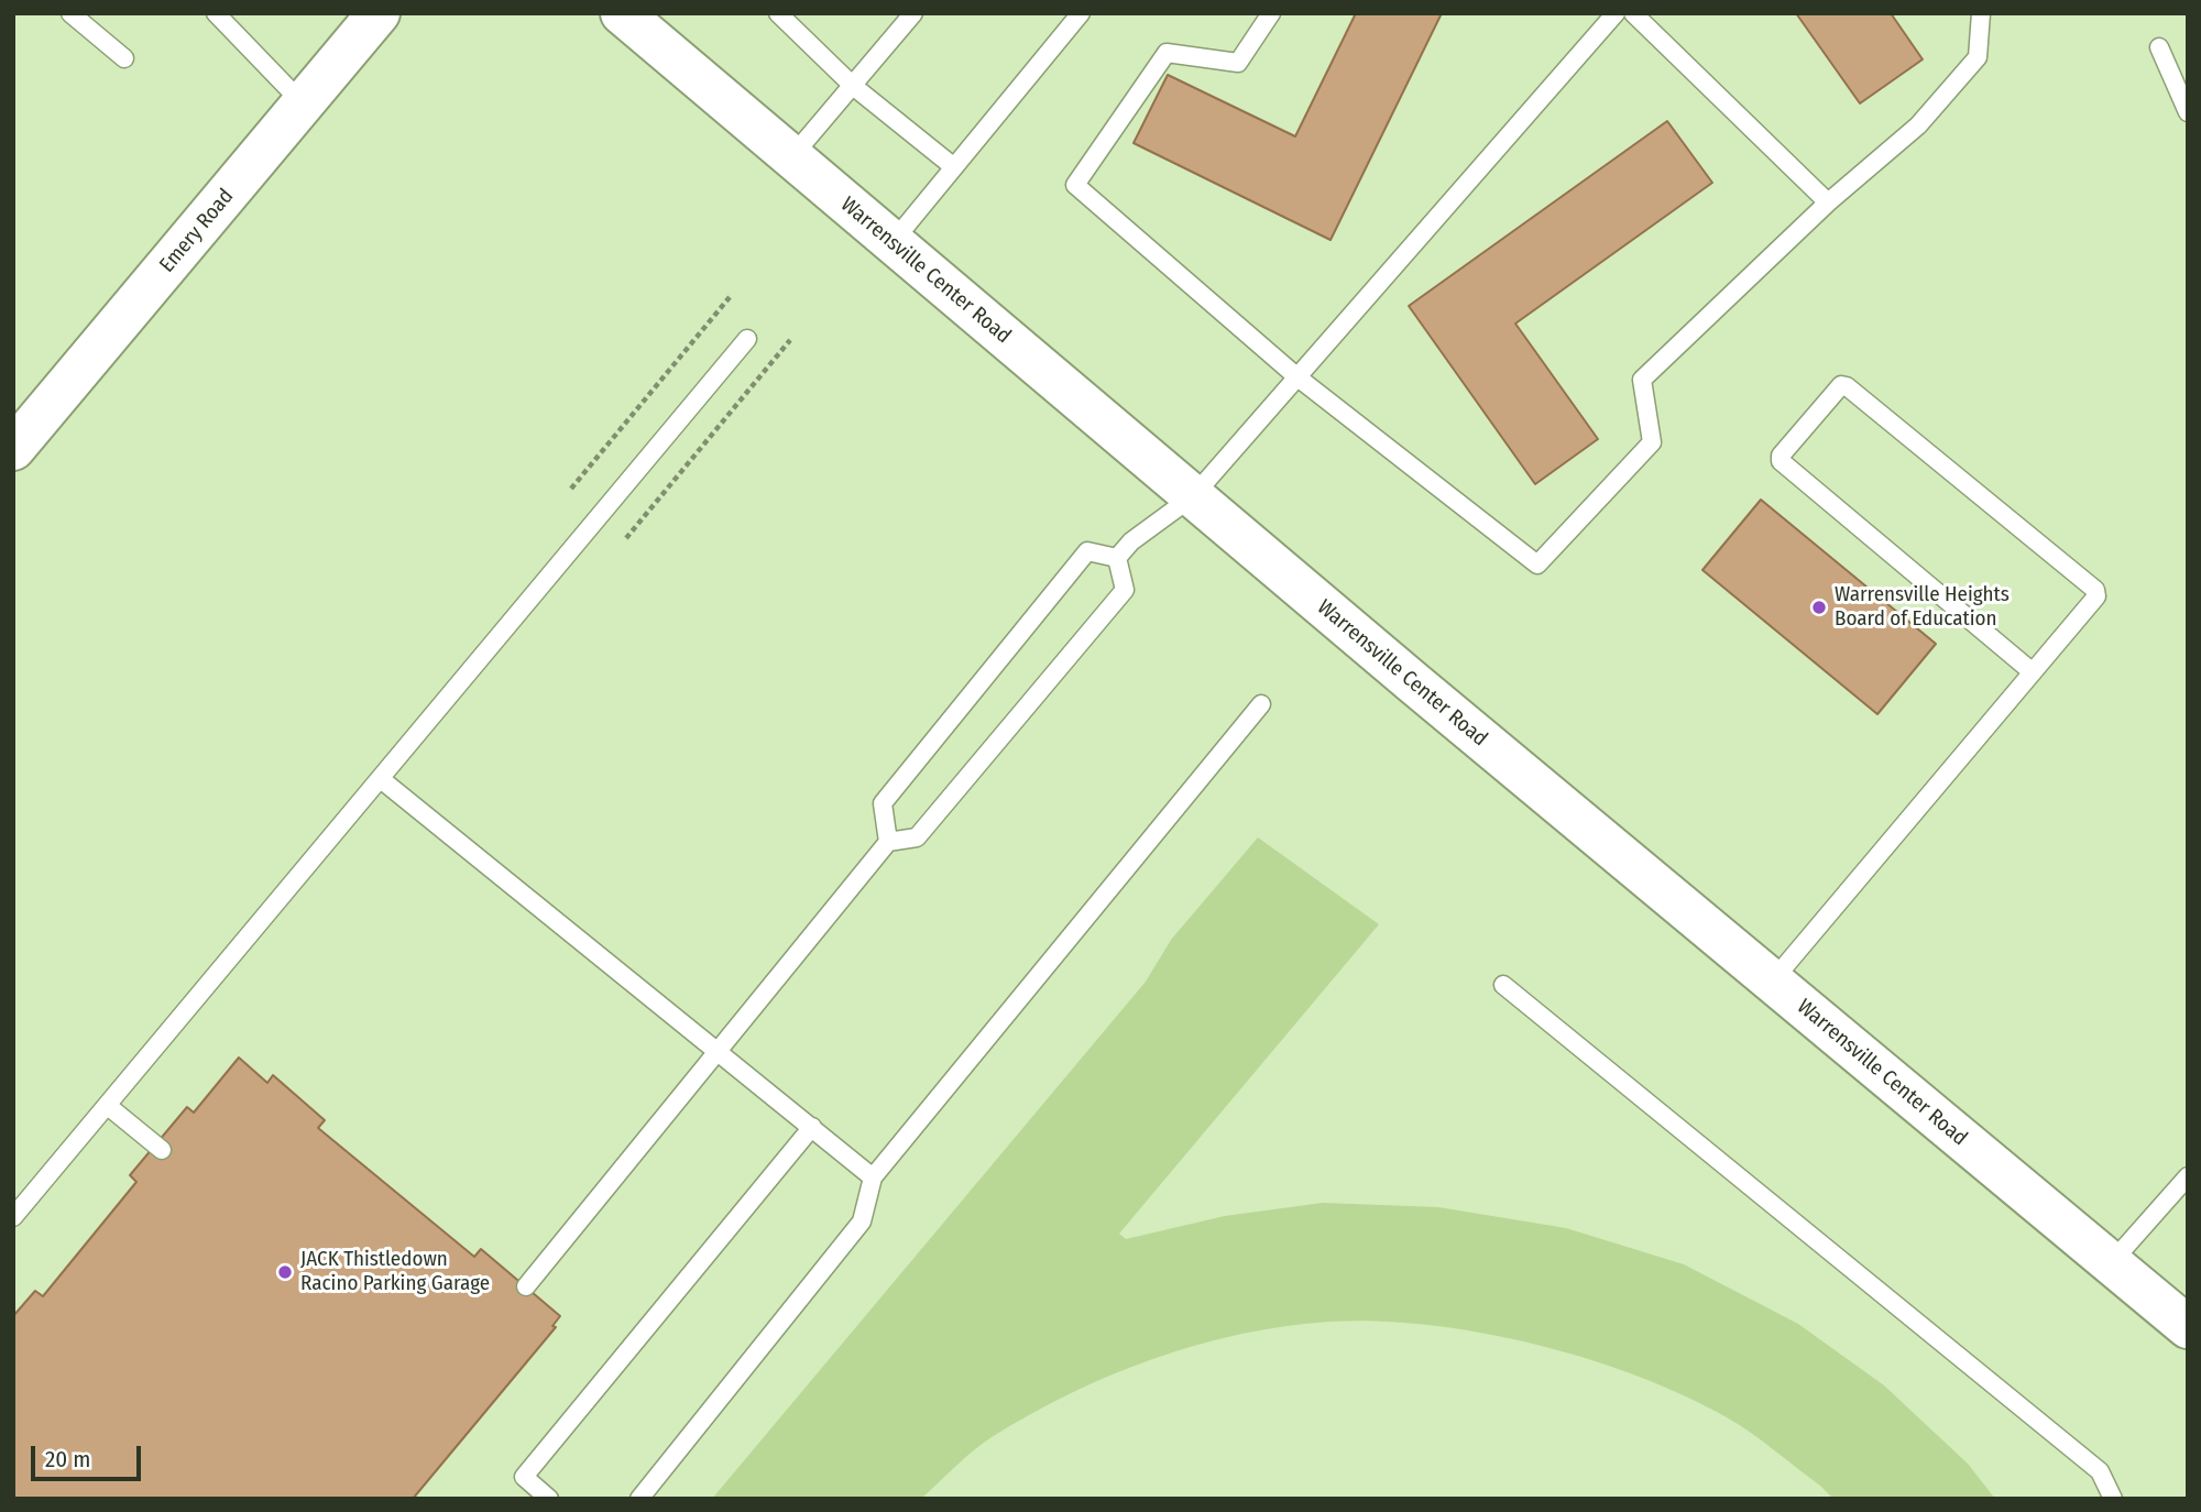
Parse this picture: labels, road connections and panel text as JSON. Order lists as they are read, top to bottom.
{
  "streets": {
    "main road": ["Emery Road", "Warrensville Center Road"]
  },
  "places": ["Warrensville Heights Board of Education", "JACK Thistledown Racino Parking Garage"],
  "scale_bar": "20 m"
}
